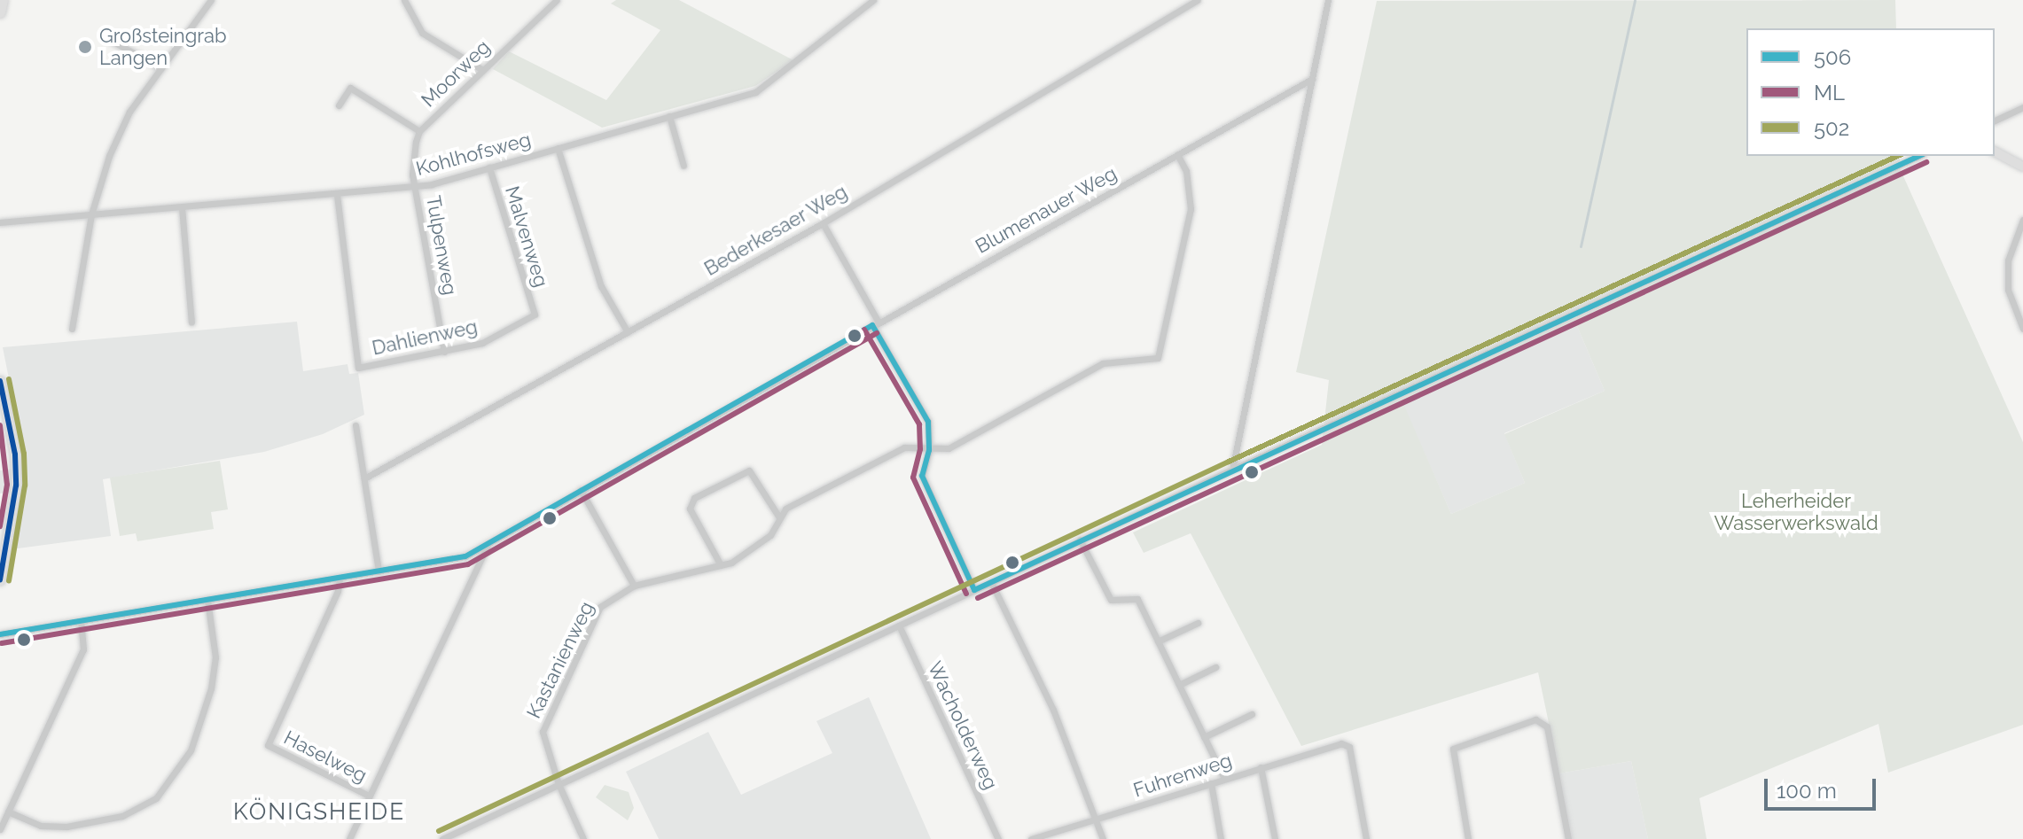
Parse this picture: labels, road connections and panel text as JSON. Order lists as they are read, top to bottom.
{
  "streets": {
    "street": [
      "Moorweg",
      "Kohlhofsweg",
      "Blumenauer Weg",
      "Bederkesaer Weg",
      "Malvenweg",
      "Tulpenweg",
      "Dahlienweg",
      "Kastanienweg",
      "Wacholderweg",
      "Haselweg",
      "Fuhrenweg"
    ]
  },
  "crossings": [
    ["Moorweg", "Kohlhofsweg"],
    ["Moorweg", "Tulpenweg"],
    ["Kohlhofsweg", "Malvenweg"],
    ["Kohlhofsweg", "Tulpenweg"],
    ["Kohlhofsweg", "Dahlienweg"],
    ["Blumenauer Weg", "Kastanienweg"],
    ["Blumenauer Weg", "Haselweg"],
    ["Malvenweg", "Dahlienweg"],
    ["Tulpenweg", "Dahlienweg"]
  ],
  "districts": ["KÖNIGSHEIDE"],
  "parks": ["Leherheider Wasserwerkswald"],
  "places": ["Großsteingrab Langen"],
  "lines": ["transit line 506", "transit line 502", "transit line ML"],
  "legend": ["506", "ML", "502"],
  "scale_bar": "100 m"
}
